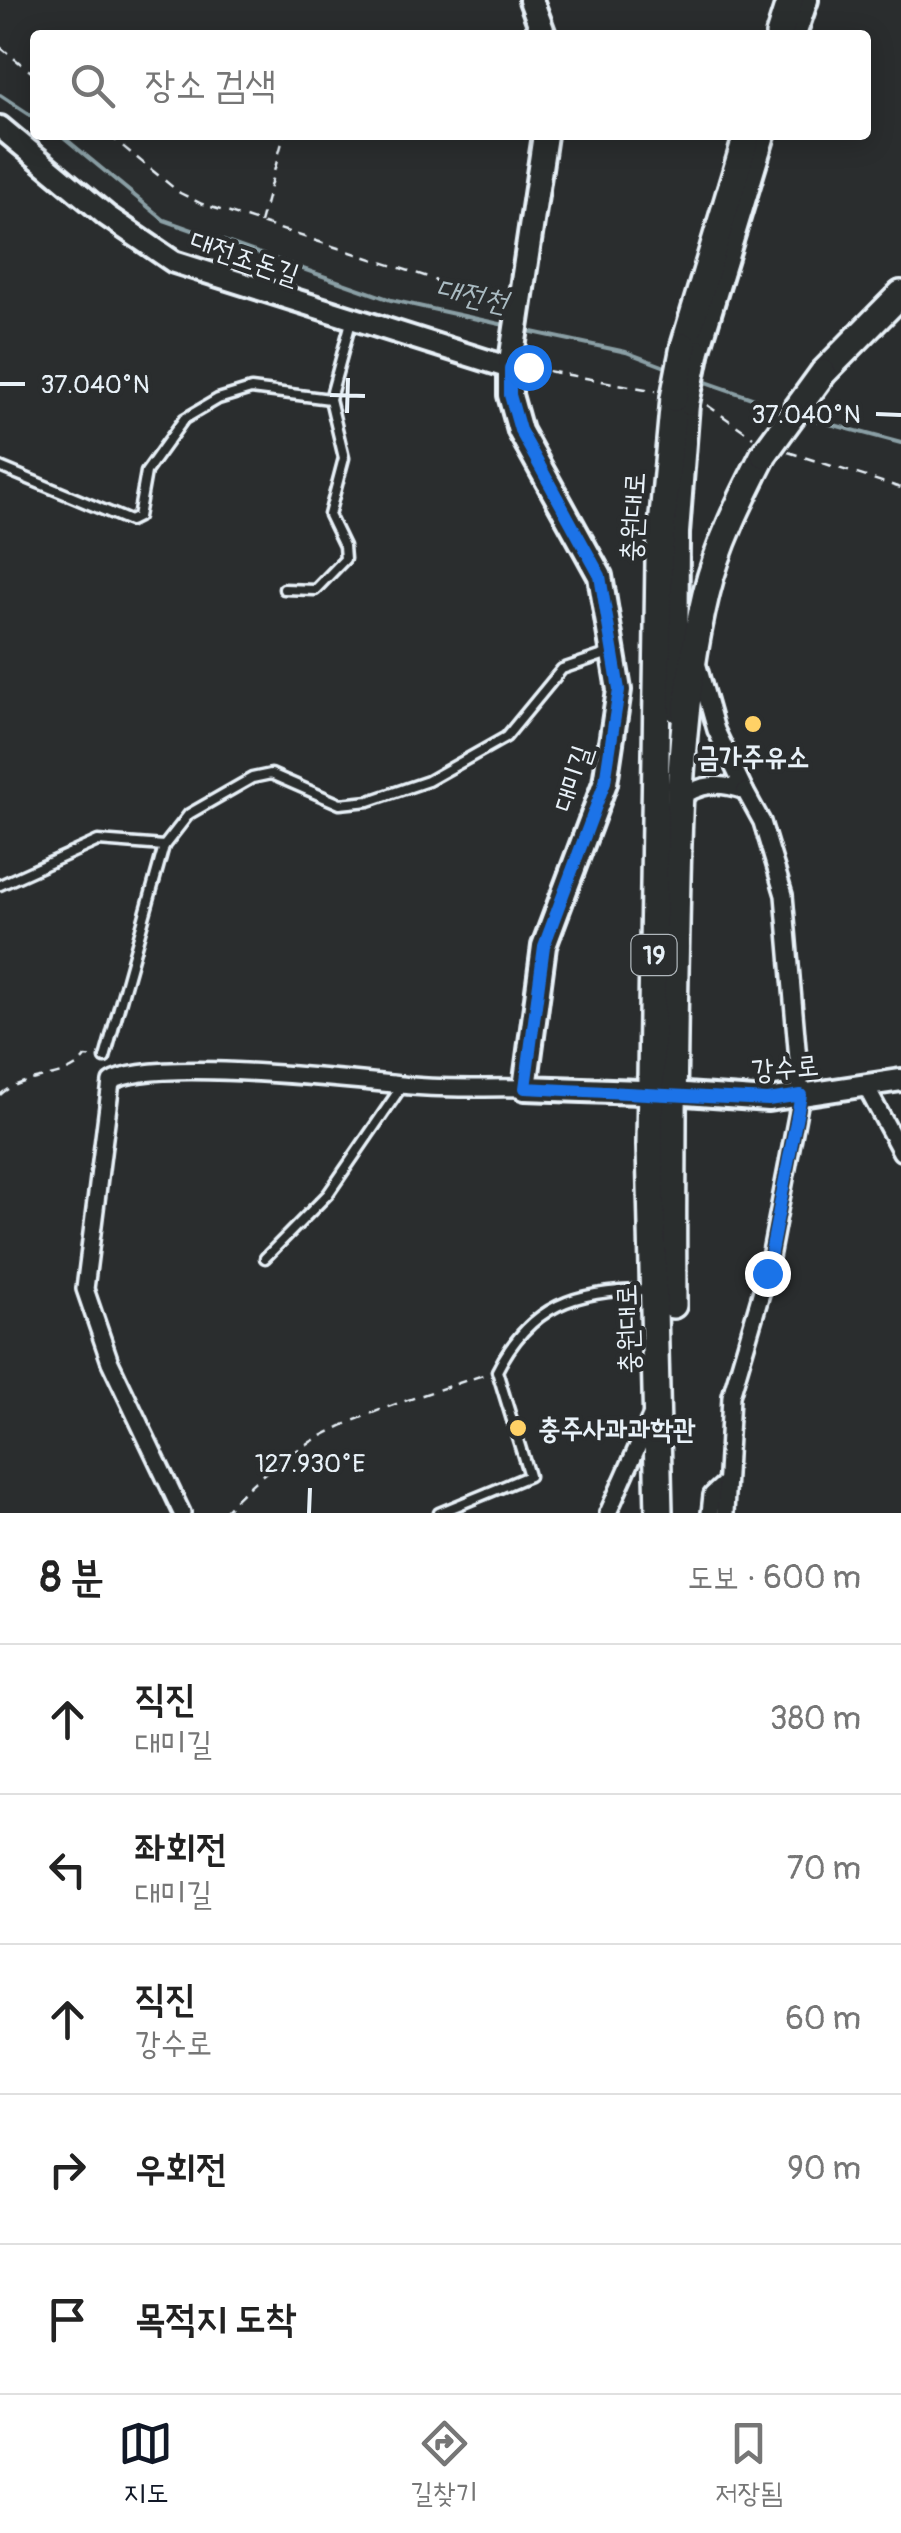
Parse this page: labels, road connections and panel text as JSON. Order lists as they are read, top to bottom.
{
  "streets": {
    "highway": ["충원대로", "19"],
    "main road": ["대미길"],
    "street": ["대전조돈길", "강수로"]
  },
  "crossings": [
    ["대전조돈길", "대미길"],
    ["충원대로", "강수로"]
  ],
  "water": ["대전천"],
  "places": ["금가주유소", "충주사과과학관"],
  "page": {
    "search": "장소 검색",
    "heading": ["8 분", "도보 · 600 m"],
    "list": [
      ["직진", "대미길", "380 m"],
      ["좌회전", "대미길", "70 m"],
      ["직진", "강수로", "60 m"],
      ["우회전", "90 m"],
      "목적지 도착"
    ],
    "nav": ["지도", "길찾기", "저장됨"]
  },
  "coordinates": ["37.040°N", "127.930°E"]
}
